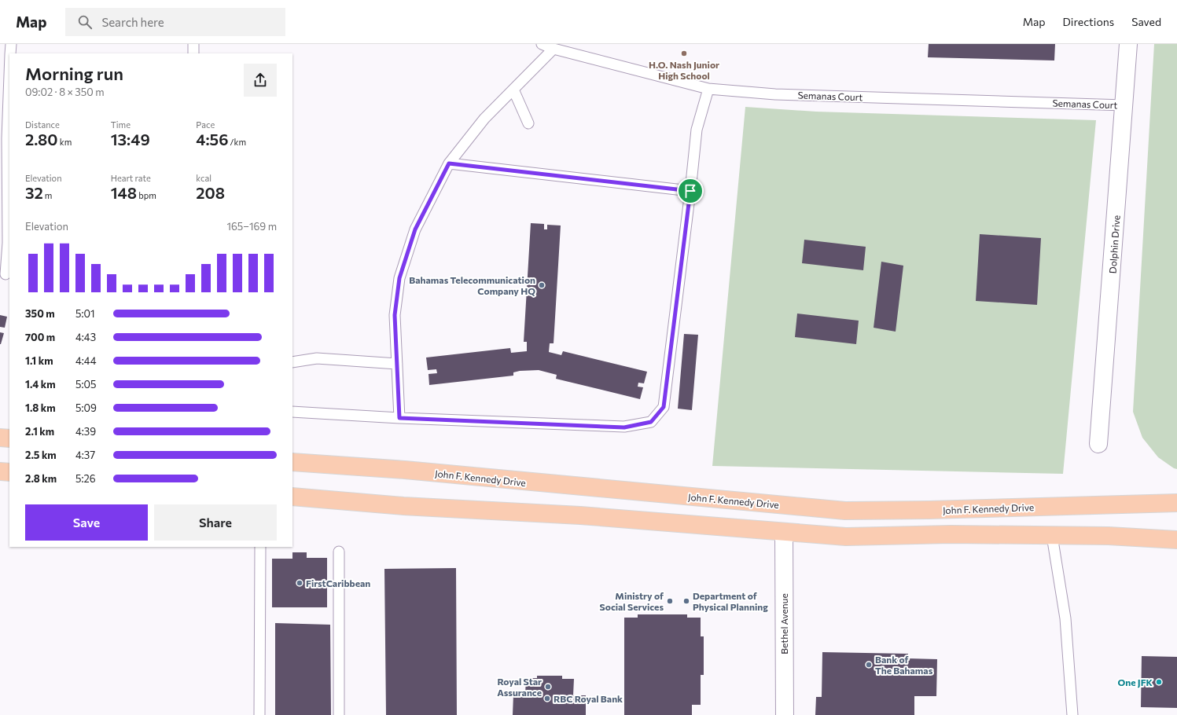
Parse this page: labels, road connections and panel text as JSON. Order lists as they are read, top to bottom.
{
  "streets": {
    "highway": ["John F. Kennedy Drive"],
    "street": ["Dolphin Drive", "Bethel Avenue"],
    "lane": ["Semanas Court"]
  },
  "crossings": [
    ["Semanas Court", "Dolphin Drive"]
  ],
  "places": [
    "H.O. Nash Junior High School",
    "Bahamas Telecommunication Company HQ",
    "FirstCaribbean",
    "Ministry of Social Services",
    "Department of Physical Planning",
    "Bank of The Bahamas",
    "One JFK",
    "Royal Star Assurance",
    "RBC Royal Bank"
  ],
  "page": {
    "header": "Map",
    "search": "Search here",
    "nav": ["Map", "Directions", "Saved"],
    "heading": ["Morning run", "09:02 · 8 × 350 m"],
    "stats": [
      ["Distance", "2.80 km"],
      ["Time", "13:49"],
      ["Pace", "4:56 /km"],
      ["Elevation", "32 m"],
      ["Heart rate", "148 bpm"],
      ["kcal", "208"]
    ],
    "chart": ["Elevation", "165–169 m"],
    "list": [
      {
        "name": "350 m",
        "note": "5:01"
      },
      {
        "name": "700 m",
        "note": "4:43"
      },
      {
        "name": "1.1 km",
        "note": "4:44"
      },
      {
        "name": "1.4 km",
        "note": "5:05"
      },
      {
        "name": "1.8 km",
        "note": "5:09"
      },
      {
        "name": "2.1 km",
        "note": "4:39"
      },
      {
        "name": "2.5 km",
        "note": "4:37"
      },
      {
        "name": "2.8 km",
        "note": "5:26"
      }
    ],
    "buttons": ["Save", "Share"]
  }
}
